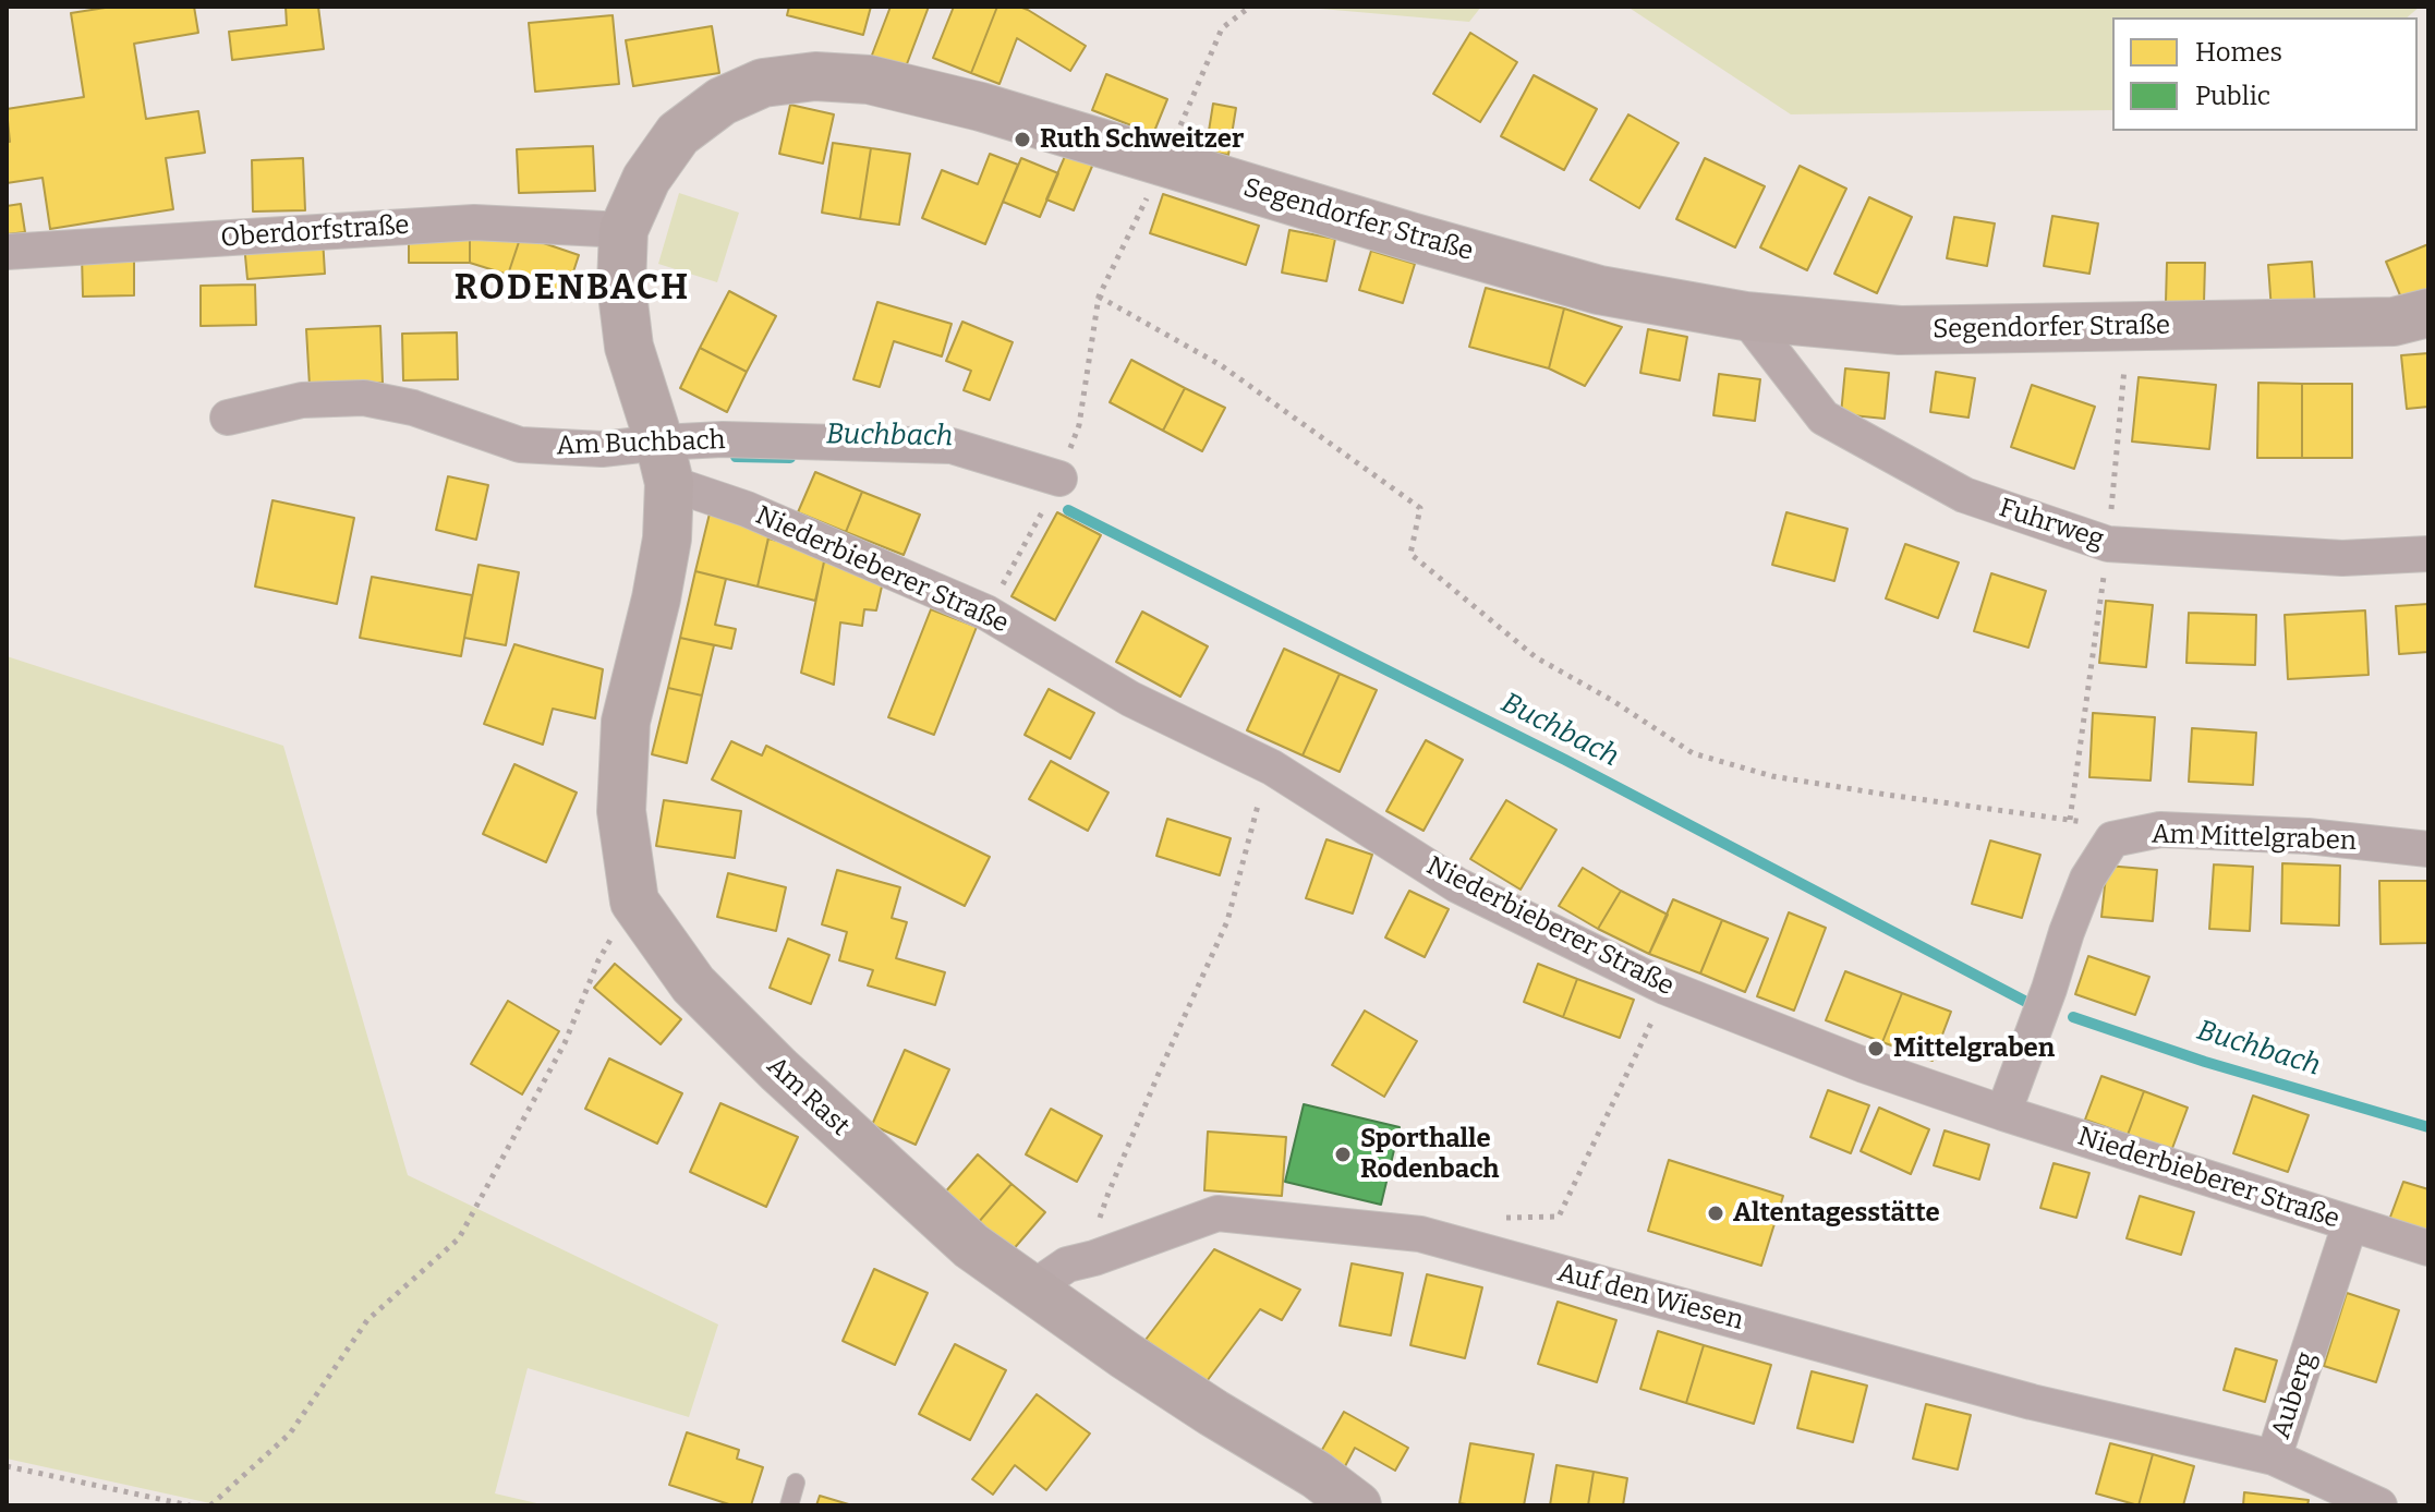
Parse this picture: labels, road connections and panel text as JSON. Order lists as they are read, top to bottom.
{
  "streets": {
    "street": [
      "Segendorfer Straße",
      "Oberdorfstraße",
      "Am Buchbach",
      "Fuhrweg",
      "Niederbieberer Straße",
      "Am Mittelgraben",
      "Am Rast",
      "Auf den Wiesen",
      "Auberg"
    ]
  },
  "crossings": [
    ["Segendorfer Straße", "Oberdorfstraße"],
    ["Segendorfer Straße", "Am Buchbach"],
    ["Segendorfer Straße", "Fuhrweg"],
    ["Segendorfer Straße", "Niederbieberer Straße"],
    ["Segendorfer Straße", "Am Rast"],
    ["Am Buchbach", "Niederbieberer Straße"],
    ["Am Buchbach", "Am Rast"],
    ["Niederbieberer Straße", "Am Mittelgraben"],
    ["Niederbieberer Straße", "Am Rast"],
    ["Niederbieberer Straße", "Auberg"],
    ["Am Rast", "Auf den Wiesen"],
    ["Auf den Wiesen", "Auberg"]
  ],
  "districts": ["RODENBACH"],
  "water": ["Buchbach"],
  "places": [
    "Ruth Schweitzer",
    "Mittelgraben",
    "Sporthalle Rodenbach",
    "Altentagesstätte"
  ],
  "legend": ["Homes", "Public"]
}
